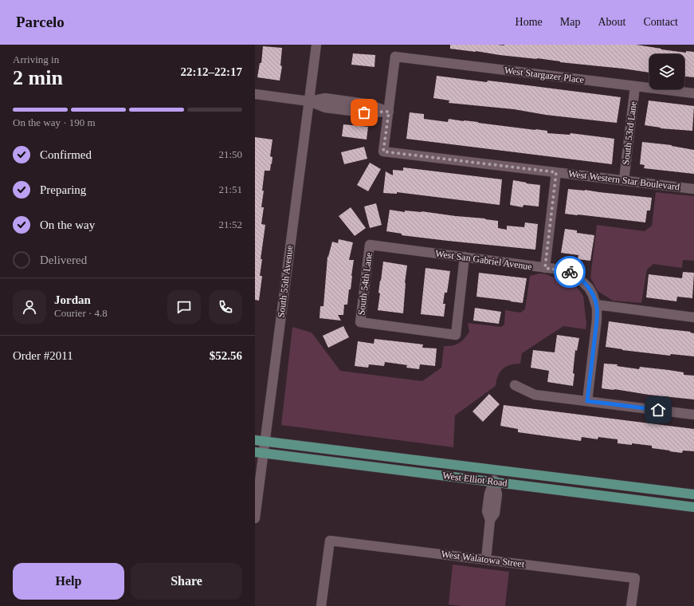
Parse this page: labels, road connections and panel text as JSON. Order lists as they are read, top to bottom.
{
  "streets": {
    "main road": ["West Elliot Road"],
    "street": [
      "West Stargazer Place",
      "South 53rd Lane",
      "West Western Star Boulevard",
      "West San Gabriel Avenue",
      "South 55th Avenue",
      "South 54th Lane",
      "West Walatowa Street"
    ]
  },
  "crossings": [
    ["West Stargazer Place", "South 53rd Lane"],
    ["West Stargazer Place", "West Western Star Boulevard"],
    ["South 53rd Lane", "West Western Star Boulevard"],
    ["West San Gabriel Avenue", "South 54th Lane"],
    ["South 55th Avenue", "West Elliot Road"]
  ],
  "page": {
    "header": "Parcelo",
    "nav": [
      "Home",
      "Map",
      "About",
      "Contact"
    ],
    "heading": ["2 min", "Arriving in", "22:12–22:17"],
    "panel": [
      "Jordan",
      "Courier · 4.8",
      "Order #2011",
      "$52.56"
    ],
    "bar": "On the way · 190 m",
    "list": [
      ["Confirmed", "21:50"],
      ["Preparing", "21:51"],
      ["On the way", "21:52"],
      "Delivered"
    ],
    "buttons": ["Help", "Share"]
  }
}
